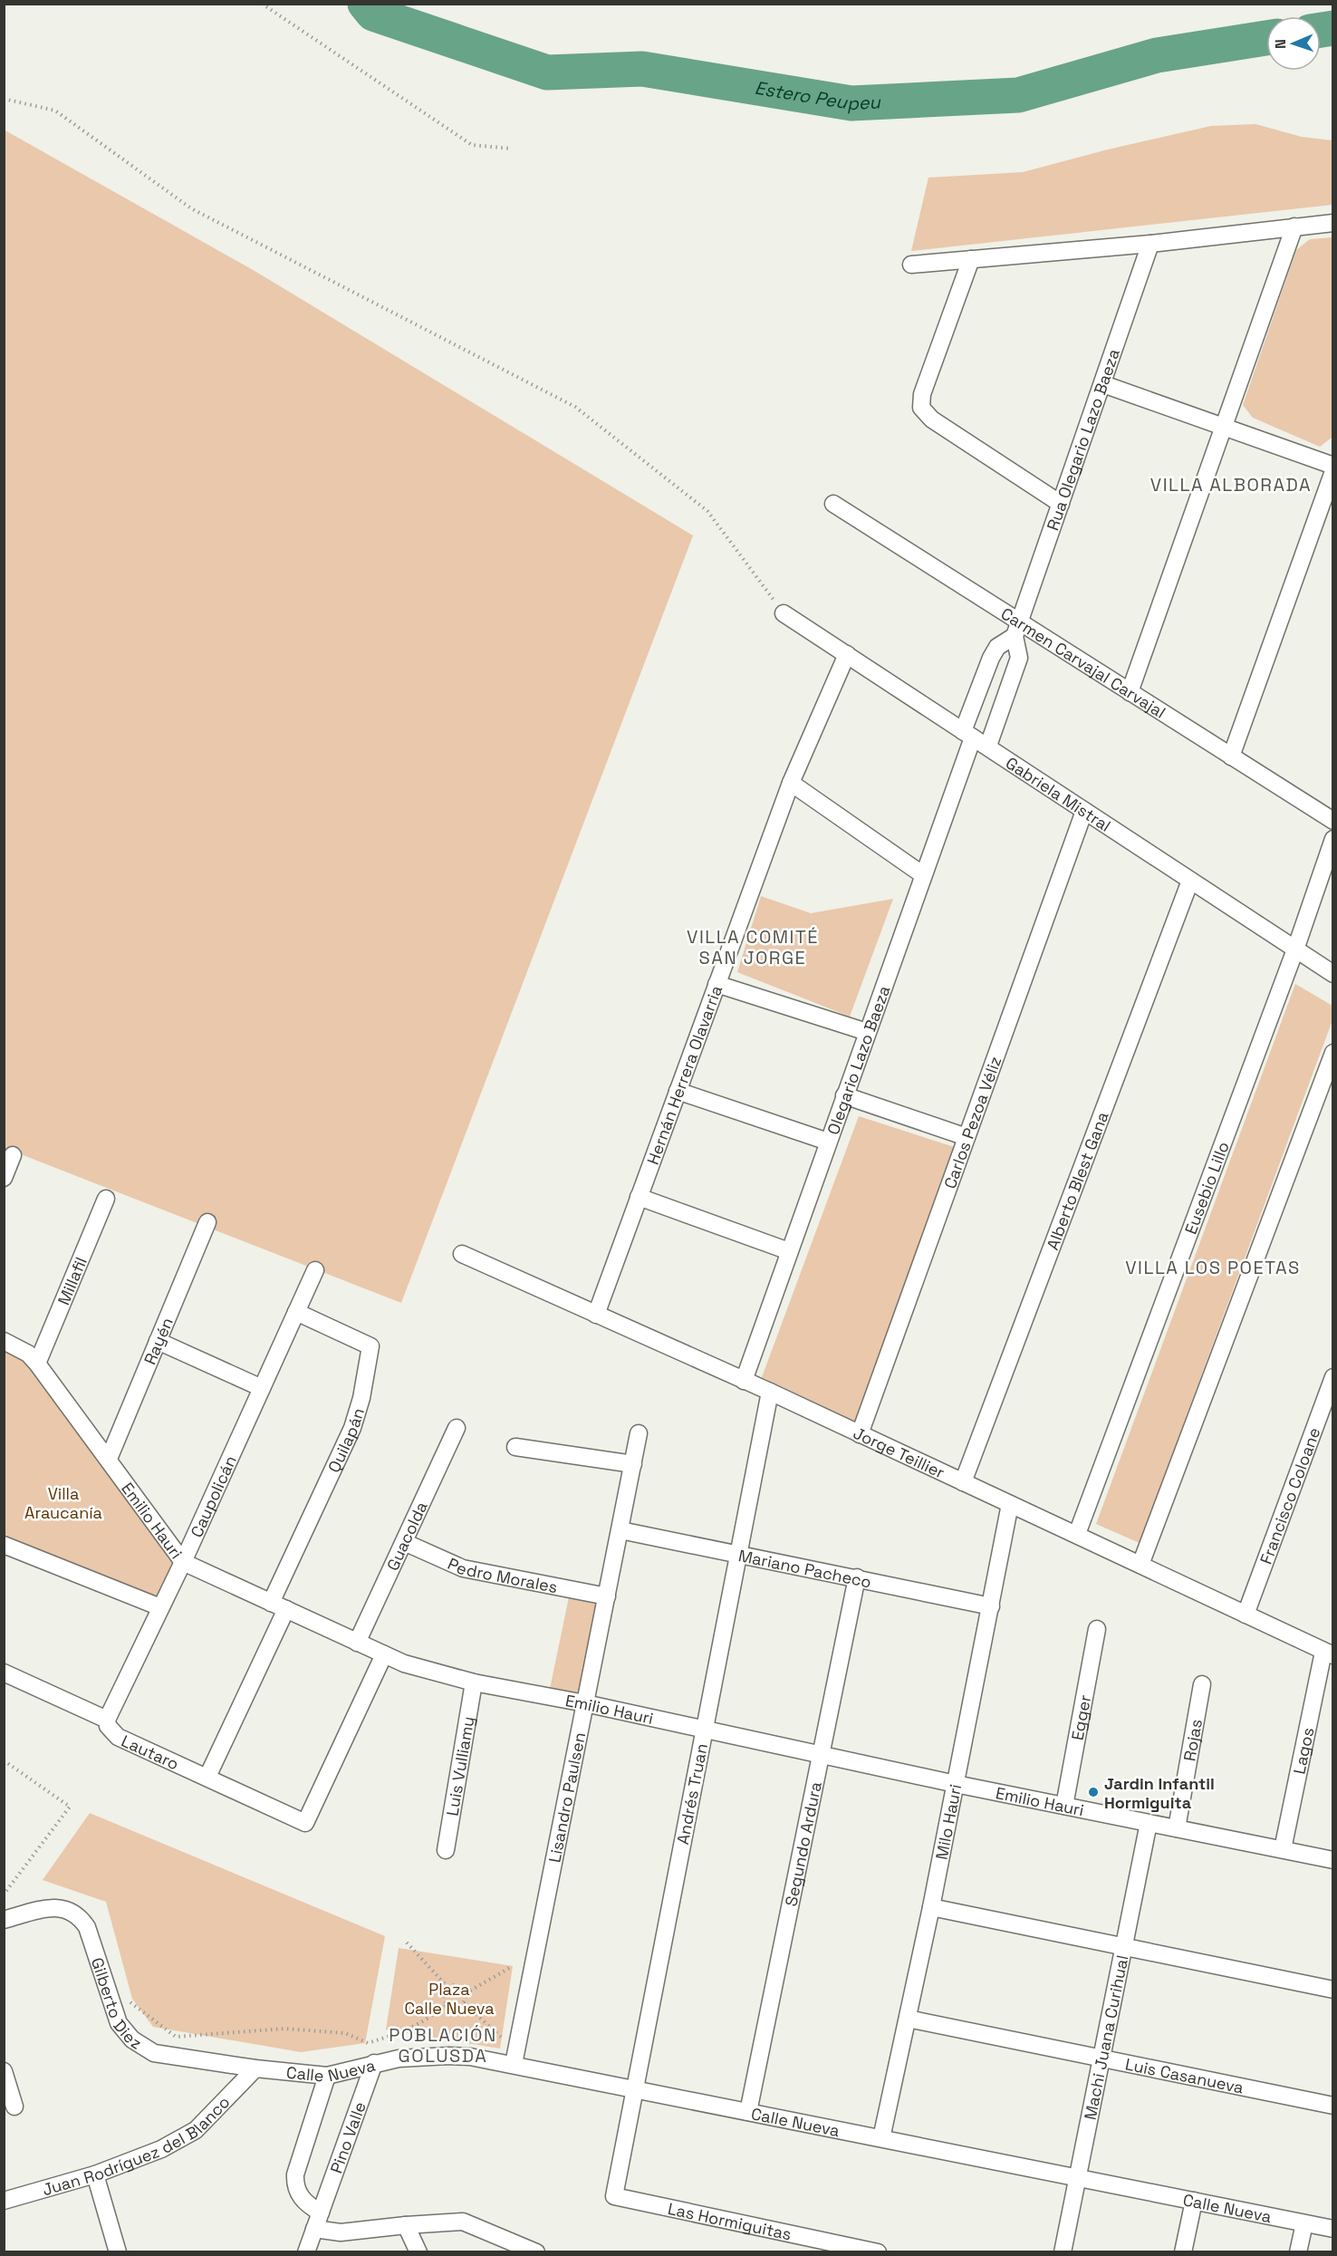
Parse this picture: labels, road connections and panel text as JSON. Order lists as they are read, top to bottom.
{
  "streets": {
    "street": [
      "Rua Olegario Lazo Baeza",
      "Carmen Carvajal Carvajal",
      "Gabriela Mistral",
      "Olegario Lazo Baeza",
      "Hernán Herrera Olavarria",
      "Carlos Pezoa Véliz",
      "Alberto Blest Gana",
      "Eusebio Lillo",
      "Millafil",
      "Rayén",
      "Quilapán",
      "Jorge Teillier",
      "Caupolicán",
      "Francisco Coloane",
      "Emilio Hauri",
      "Guacolda",
      "Mariano Pacheco",
      "Pedro Morales",
      "Egger",
      "Rojas",
      "Lagos",
      "Lautaro",
      "Luis Vulliamy",
      "Andrés Truan",
      "Lisandro Paulsen",
      "Milo Hauri",
      "Segundo Ardura",
      "Gilberto Diez",
      "Machi Juana Curihual",
      "Calle Nueva",
      "Luis Casanueva",
      "Pino Valle",
      "Juan Rodríguez del Blanco",
      "Las Hormiguitas"
    ]
  },
  "crossings": [
    ["Rua Olegario Lazo Baeza", "Carmen Carvajal Carvajal"],
    ["Rua Olegario Lazo Baeza", "Gabriela Mistral"],
    ["Gabriela Mistral", "Olegario Lazo Baeza"],
    ["Gabriela Mistral", "Hernán Herrera Olavarria"],
    ["Gabriela Mistral", "Carlos Pezoa Véliz"],
    ["Gabriela Mistral", "Alberto Blest Gana"],
    ["Gabriela Mistral", "Eusebio Lillo"],
    ["Olegario Lazo Baeza", "Jorge Teillier"],
    ["Hernán Herrera Olavarria", "Jorge Teillier"],
    ["Carlos Pezoa Véliz", "Jorge Teillier"],
    ["Alberto Blest Gana", "Jorge Teillier"],
    ["Eusebio Lillo", "Jorge Teillier"],
    ["Millafil", "Emilio Hauri"],
    ["Rayén", "Emilio Hauri"],
    ["Quilapán", "Caupolicán"],
    ["Quilapán", "Emilio Hauri"],
    ["Jorge Teillier", "Francisco Coloane"],
    ["Jorge Teillier", "Lagos"],
    ["Jorge Teillier", "Andrés Truan"],
    ["Jorge Teillier", "Milo Hauri"],
    ["Caupolicán", "Emilio Hauri"],
    ["Caupolicán", "Lautaro"],
    ["Emilio Hauri", "Guacolda"],
    ["Emilio Hauri", "Egger"],
    ["Emilio Hauri", "Rojas"],
    ["Emilio Hauri", "Lagos"],
    ["Emilio Hauri", "Lautaro"],
    ["Emilio Hauri", "Luis Vulliamy"],
    ["Emilio Hauri", "Andrés Truan"],
    ["Emilio Hauri", "Lisandro Paulsen"],
    ["Emilio Hauri", "Milo Hauri"],
    ["Emilio Hauri", "Segundo Ardura"],
    ["Emilio Hauri", "Machi Juana Curihual"],
    ["Guacolda", "Pedro Morales"],
    ["Mariano Pacheco", "Andrés Truan"],
    ["Mariano Pacheco", "Lisandro Paulsen"],
    ["Mariano Pacheco", "Milo Hauri"],
    ["Mariano Pacheco", "Segundo Ardura"],
    ["Pedro Morales", "Lisandro Paulsen"],
    ["Andrés Truan", "Calle Nueva"],
    ["Andrés Truan", "Las Hormiguitas"],
    ["Lisandro Paulsen", "Calle Nueva"],
    ["Milo Hauri", "Calle Nueva"],
    ["Milo Hauri", "Luis Casanueva"],
    ["Segundo Ardura", "Calle Nueva"],
    ["Gilberto Diez", "Calle Nueva"],
    ["Gilberto Diez", "Juan Rodríguez del Blanco"],
    ["Machi Juana Curihual", "Calle Nueva"],
    ["Machi Juana Curihual", "Luis Casanueva"],
    ["Calle Nueva", "Pino Valle"],
    ["Calle Nueva", "Juan Rodríguez del Blanco"]
  ],
  "districts": [
    "VILLA ALBORADA",
    "VILLA COMITÉ SAN JORGE",
    "VILLA LOS POETAS",
    "POBLACIÓN GOLUSDA"
  ],
  "water": ["Estero Peupeu"],
  "parks": ["Villa Araucanía", "Plaza Calle Nueva"],
  "places": ["Jardin Infantil Hormiguita"],
  "north": "left"
}
